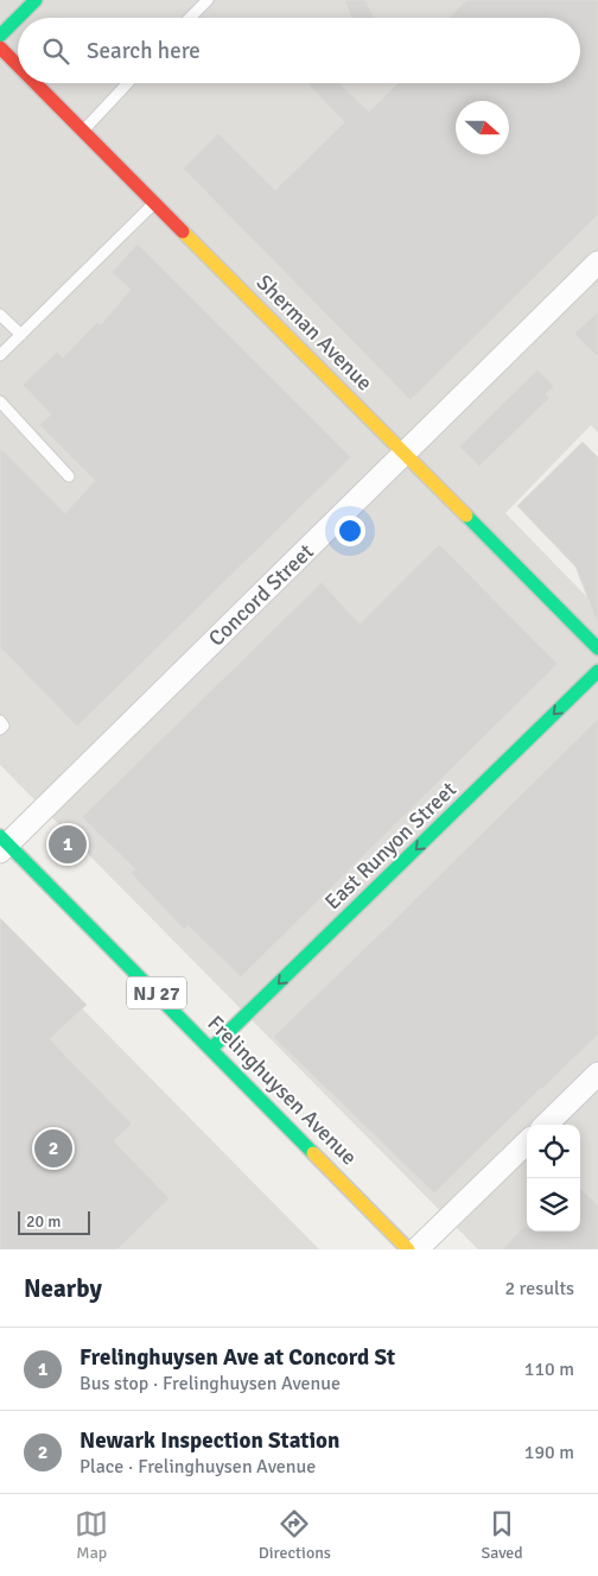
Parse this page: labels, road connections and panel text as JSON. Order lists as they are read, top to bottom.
{
  "streets": {
    "street": [
      "Sherman Avenue",
      "Concord Street",
      "East Runyon Street",
      "NJ 27",
      "Frelinghuysen Avenue"
    ]
  },
  "crossings": [
    ["Sherman Avenue", "Concord Street"],
    ["Concord Street", "Frelinghuysen Avenue"],
    ["East Runyon Street", "Frelinghuysen Avenue"]
  ],
  "one_way": ["East Runyon Street"],
  "scale_bar": "20 m",
  "north": "right",
  "page": {
    "search": "Search here",
    "pins": ["1", "2"],
    "scale": "20 m",
    "heading": ["Nearby", "2 results"],
    "list": [
      {
        "mark": "1",
        "name": "Frelinghuysen Ave at Concord St",
        "note": "Bus stop · Frelinghuysen Avenue",
        "value": "110 m"
      },
      {
        "mark": "2",
        "name": "Newark Inspection Station",
        "note": "Place · Frelinghuysen Avenue",
        "value": "190 m"
      }
    ],
    "nav": ["Map", "Directions", "Saved"]
  }
}
